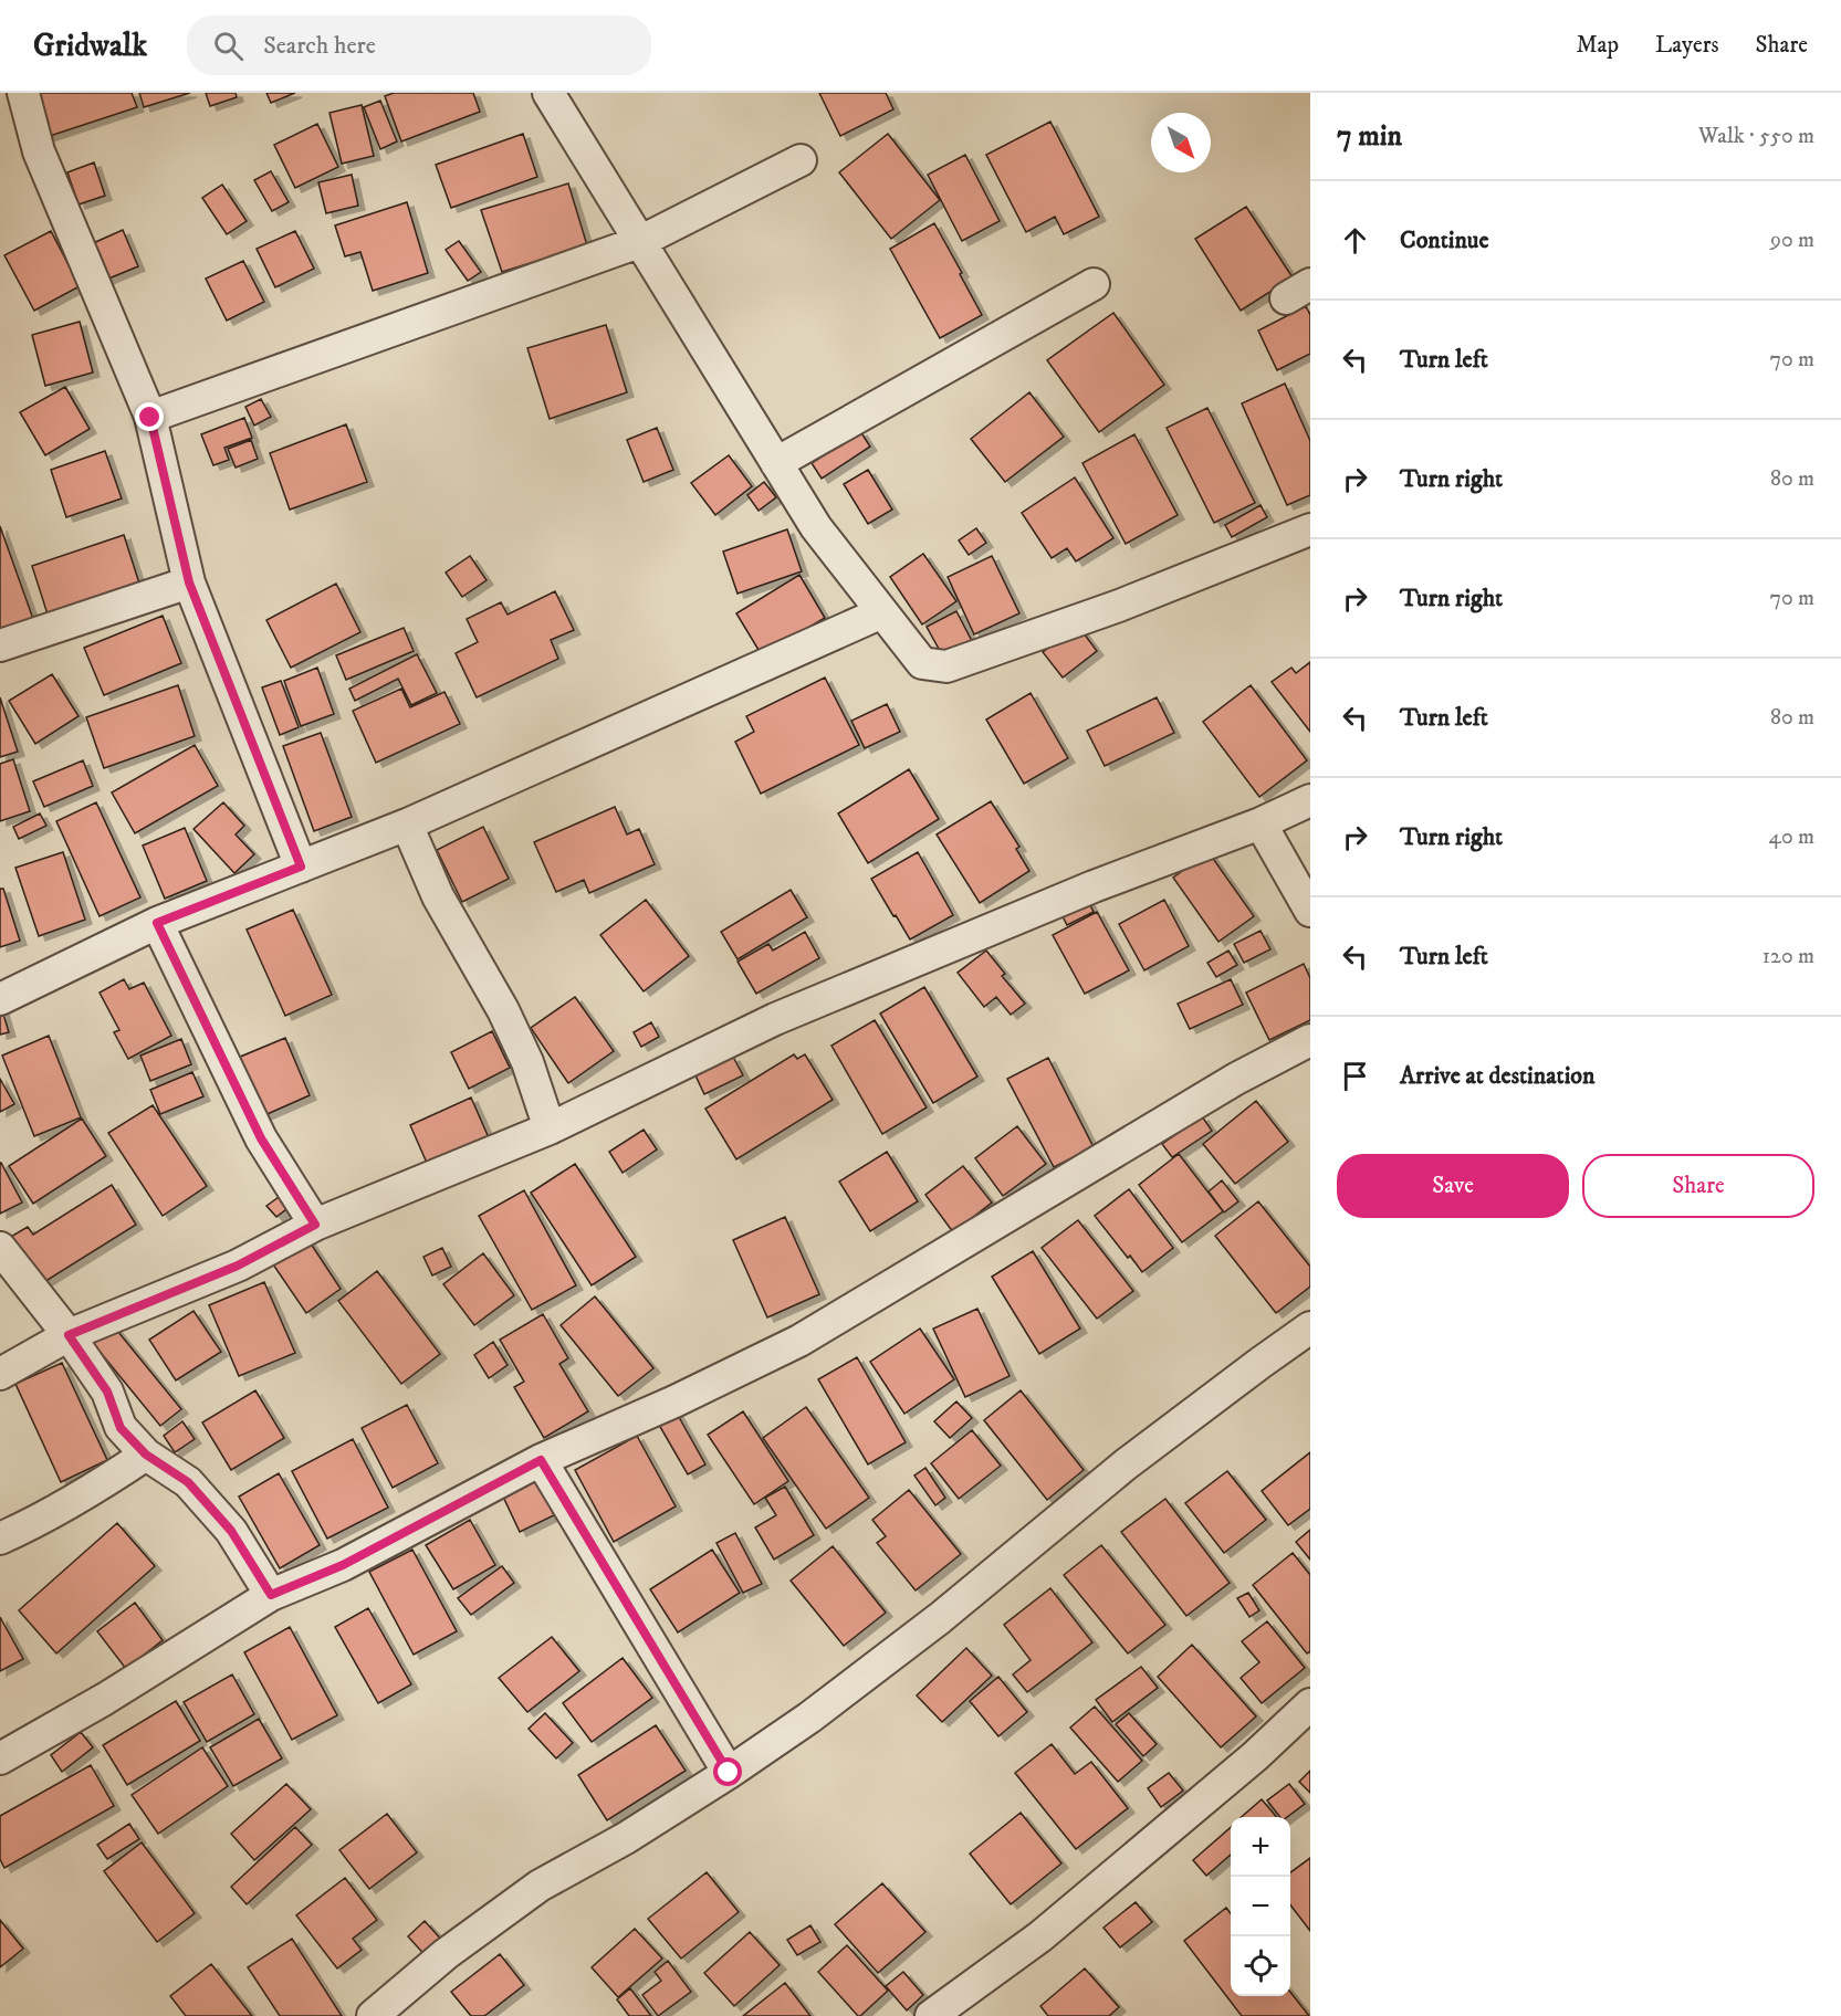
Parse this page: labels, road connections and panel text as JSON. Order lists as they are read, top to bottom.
{
  "north": "bottom right",
  "page": {
    "header": "Gridwalk",
    "search": "Search here",
    "nav": ["Map", "Layers", "Share"],
    "heading": ["7 min", "Walk · 550 m"],
    "list": [
      ["Continue", "90 m"],
      ["Turn left", "70 m"],
      ["Turn right", "80 m"],
      ["Turn right", "70 m"],
      ["Turn left", "80 m"],
      ["Turn right", "40 m"],
      ["Turn left", "120 m"],
      "Arrive at destination"
    ],
    "buttons": ["Save", "Share"],
    "map_buttons": ["+", "−"]
  }
}
